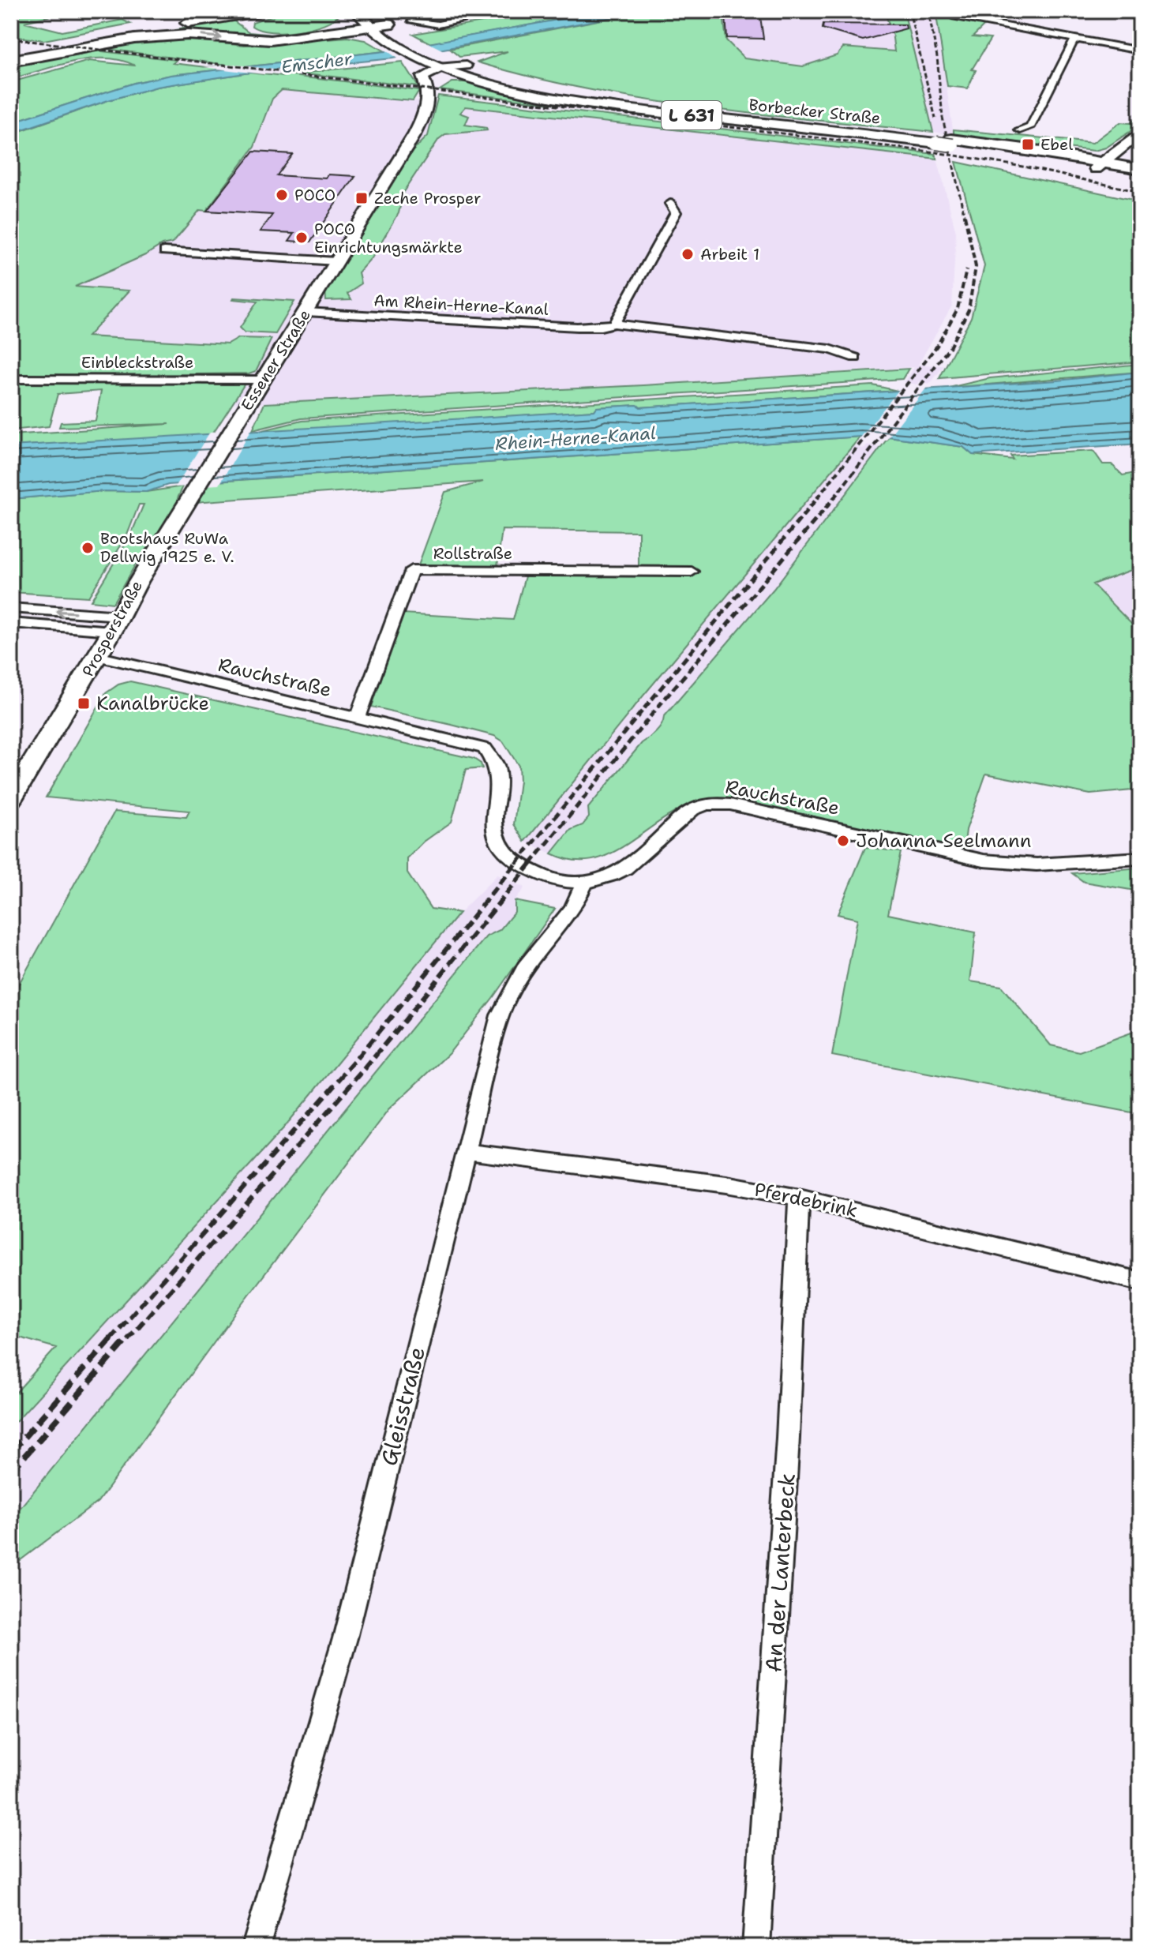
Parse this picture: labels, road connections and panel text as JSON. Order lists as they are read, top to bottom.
{
  "streets": {
    "main road": [
      "Borbecker Straße",
      "L 631",
      "Essener Straße",
      "Prosperstraße"
    ],
    "street": [
      "Am Rhein-Herne-Kanal",
      "Einbleckstraße",
      "Rollstraße",
      "Rauchstraße",
      "Pferdebrink",
      "Gleisstraße",
      "An der Lanterbeck"
    ]
  },
  "crossings": [
    ["Borbecker Straße", "L 631"],
    ["Am Rhein-Herne-Kanal", "Essener Straße"],
    ["Essener Straße", "Einbleckstraße"],
    ["Essener Straße", "Prosperstraße"],
    ["Rollstraße", "Rauchstraße"],
    ["Prosperstraße", "Rauchstraße"],
    ["Rauchstraße", "Gleisstraße"],
    ["Pferdebrink", "Gleisstraße"],
    ["Pferdebrink", "An der Lanterbeck"]
  ],
  "water": ["Emscher", "Rhein-Herne-Kanal"],
  "places": {
    "transit": ["Ebel", "Zeche Prosper", "Kanalbrücke"],
    "other": [
      "POCO",
      "POCO Einrichtungsmärkte",
      "Arbeit 1",
      "Bootshaus RuWa Dellwig 1925 e. V.",
      "Johanna Seelmann"
    ]
  }
}
